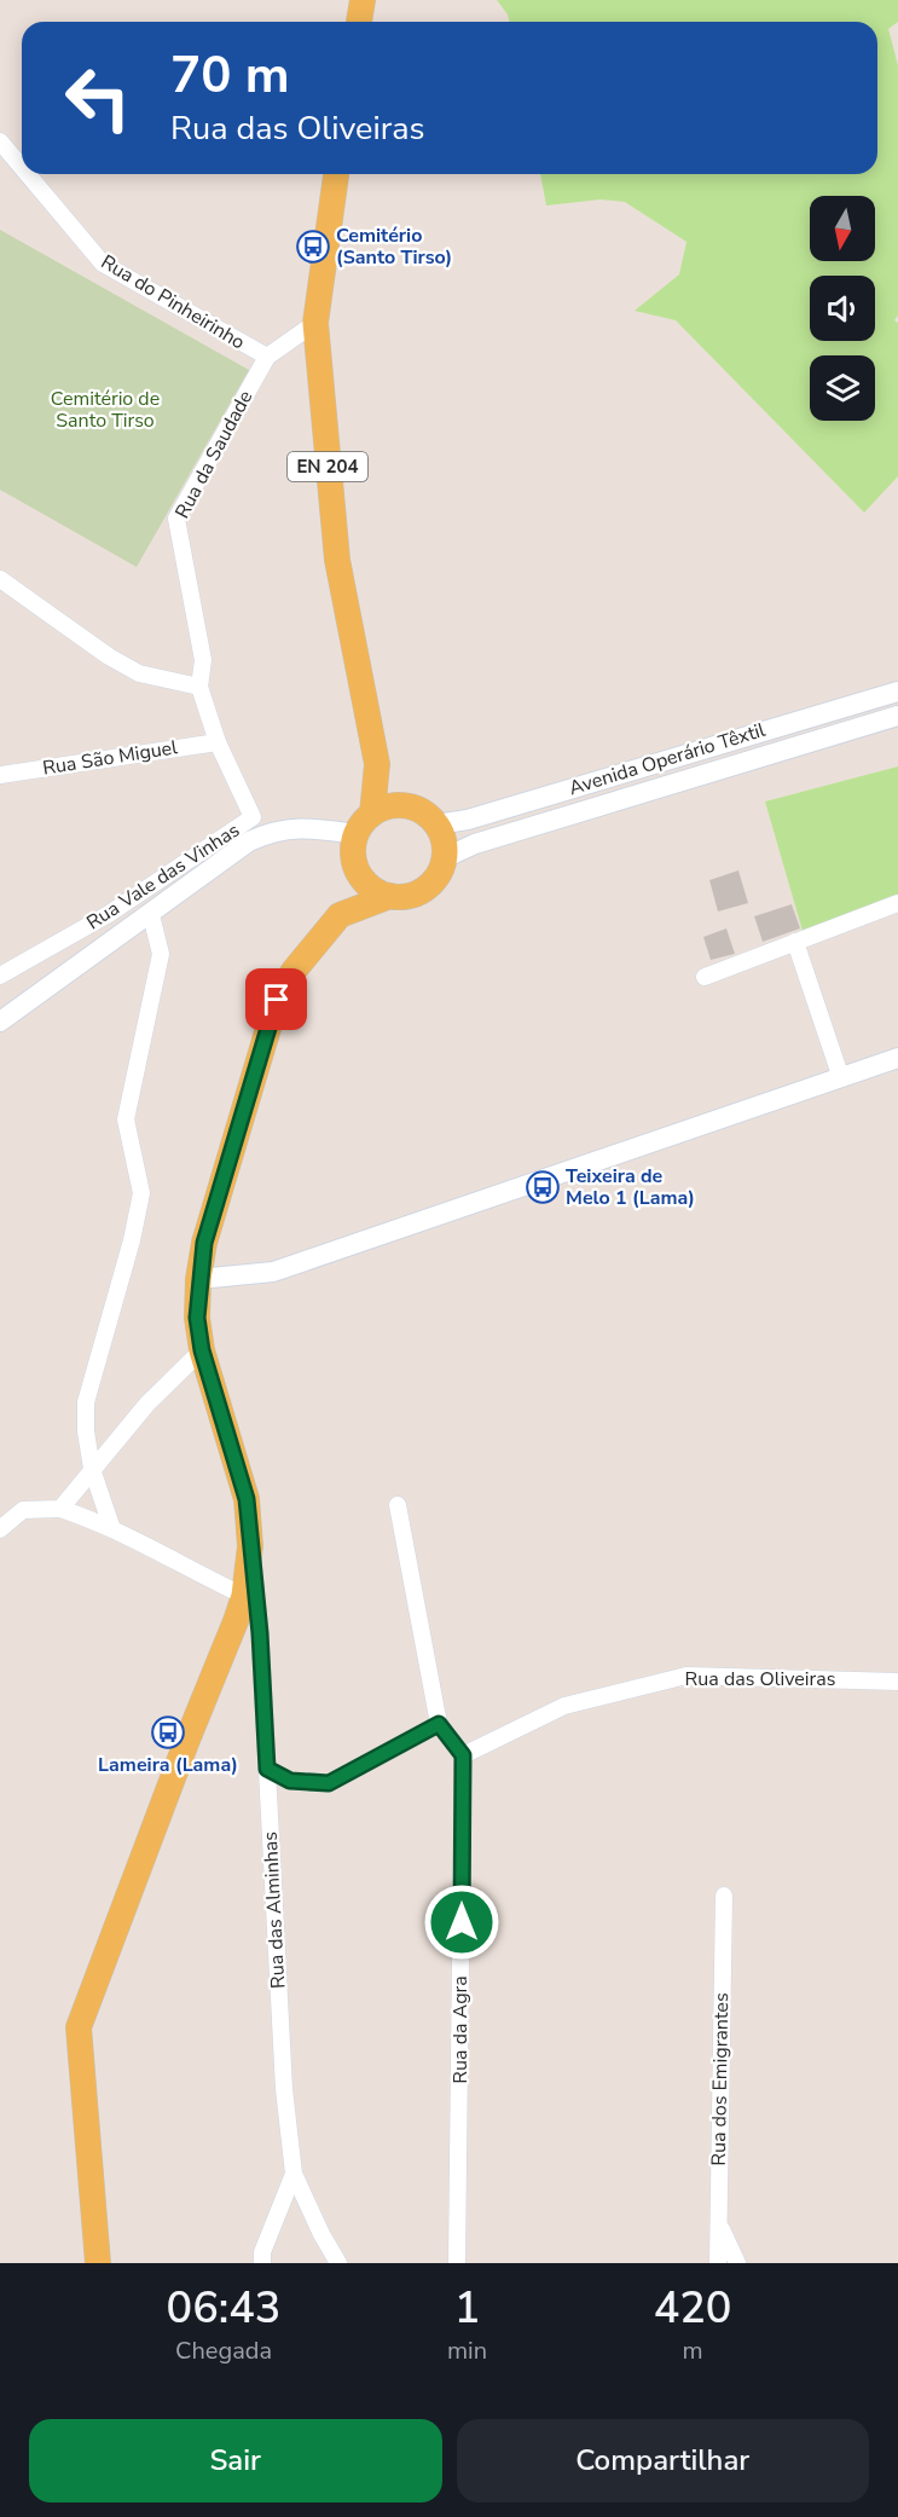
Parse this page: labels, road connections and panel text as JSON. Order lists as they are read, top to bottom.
{
  "streets": {
    "main road": ["EN 204"],
    "street": [
      "Rua do Pinheirinho",
      "Rua da Saudade",
      "Rua São Miguel",
      "Avenida Operário Têxtil",
      "Rua Vale das Vinhas",
      "Rua das Oliveiras",
      "Rua das Alminhas",
      "Rua da Agra",
      "Rua dos Emigrantes"
    ]
  },
  "crossings": [
    ["Rua do Pinheirinho", "Rua da Saudade"],
    ["Rua da Saudade", "EN 204"],
    ["Rua da Saudade", "Rua São Miguel"],
    ["Rua da Saudade", "Rua Vale das Vinhas"],
    ["EN 204", "Avenida Operário Têxtil"],
    ["Rua São Miguel", "Rua Vale das Vinhas"],
    ["Rua das Oliveiras", "Rua da Agra"]
  ],
  "parks": ["Cemitério de Santo Tirso"],
  "places": {
    "bus stop": ["Cemitério (Santo Tirso)", "Teixeira de Melo 1 (Lama)", "Lameira (Lama)"]
  },
  "north": "bottom",
  "page": {
    "turn": ["70 m", "Rua das Oliveiras"],
    "eta": [
      "06:43",
      "Chegada",
      "1",
      "min",
      "420",
      "m"
    ],
    "buttons": ["Sair", "Compartilhar"]
  }
}
